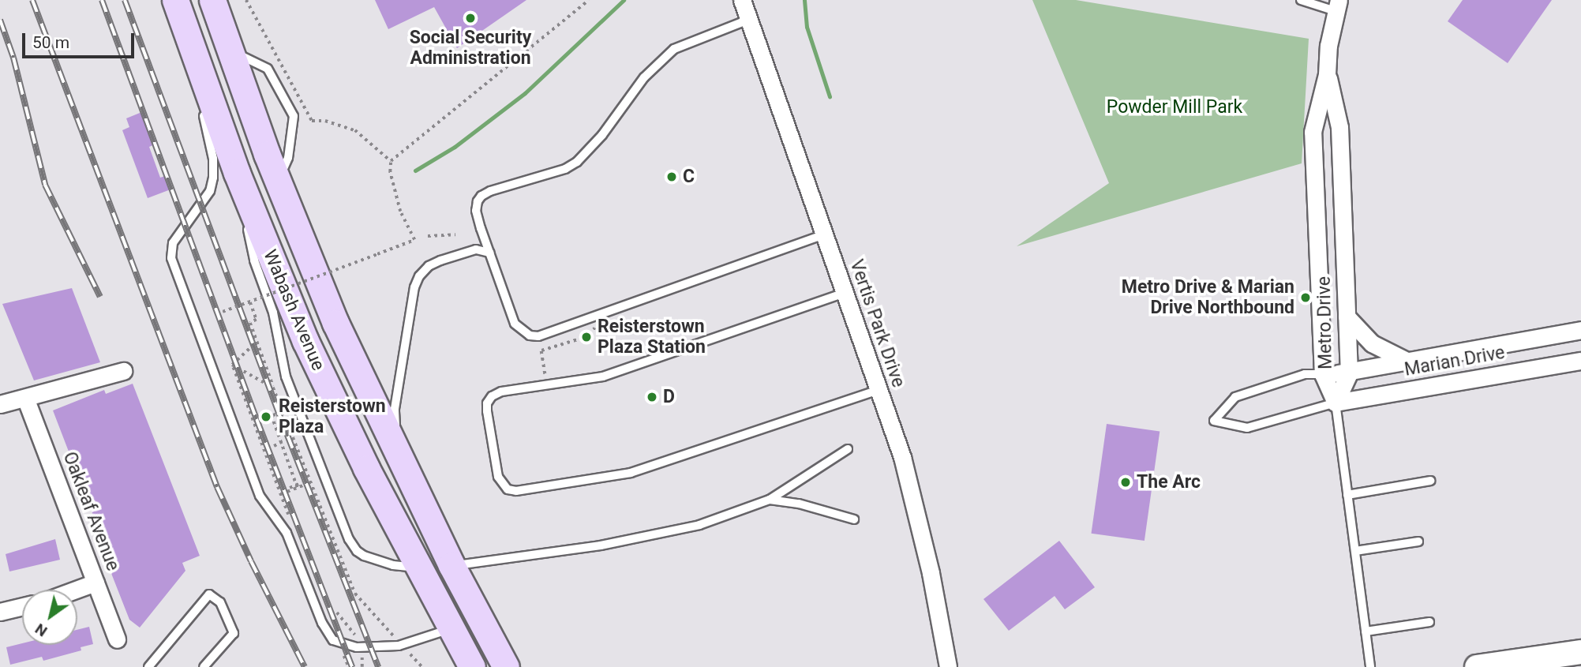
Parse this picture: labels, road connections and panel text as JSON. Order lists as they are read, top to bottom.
{
  "streets": {
    "main road": ["Wabash Avenue"],
    "street": [
      "Metro Drive",
      "Vertis Park Drive",
      "Marian Drive",
      "Oakleaf Avenue"
    ]
  },
  "crossings": [
    ["Metro Drive", "Marian Drive"]
  ],
  "parks": ["Powder Mill Park"],
  "places": [
    "Social Security Administration",
    "C",
    "Metro Drive & Marian Drive Northbound",
    "Reisterstown Plaza Station",
    "D",
    "Reisterstown Plaza",
    "The Arc"
  ],
  "scale_bar": "50 m",
  "north": "bottom left"
}
